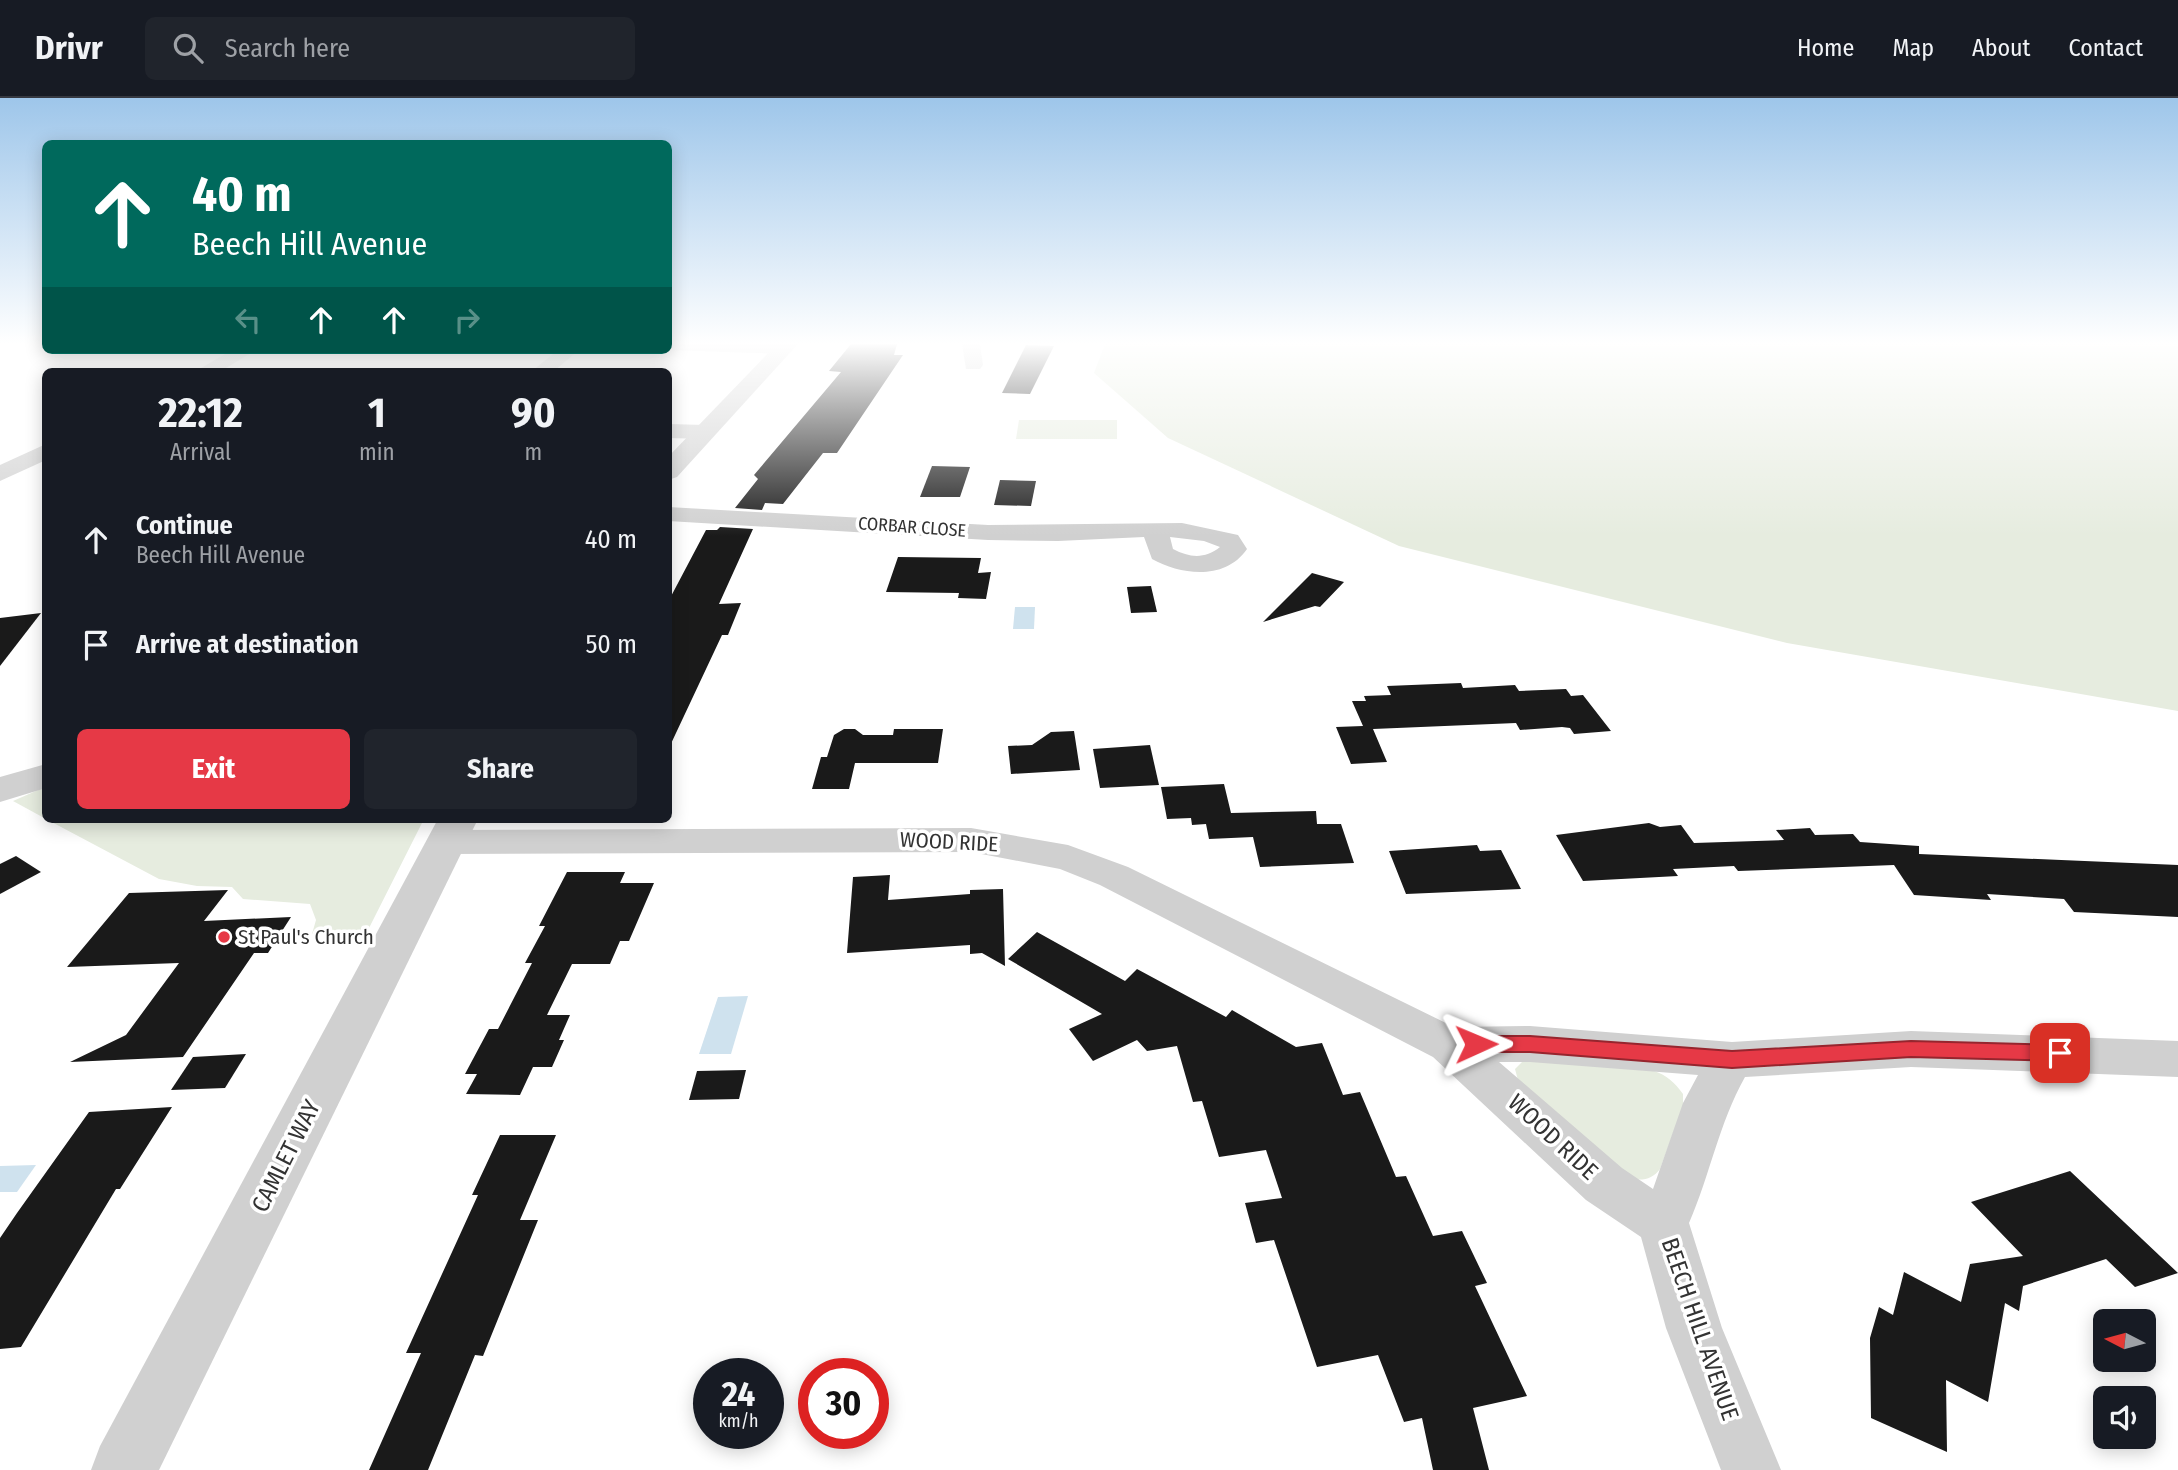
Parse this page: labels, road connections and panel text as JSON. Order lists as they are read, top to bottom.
{
  "streets": {
    "street": [
      "CORBAR CLOSE",
      "WOOD RIDE",
      "CAMLET WAY",
      "BEECH HILL AVENUE"
    ]
  },
  "crossings": [
    ["WOOD RIDE", "CAMLET WAY"],
    ["WOOD RIDE", "BEECH HILL AVENUE"]
  ],
  "places": ["St Paul's Church"],
  "north": "left",
  "page": {
    "header": "Drivr",
    "search": "Search here",
    "nav": [
      "Home",
      "Map",
      "About",
      "Contact"
    ],
    "turn": ["40 m", "Beech Hill Avenue"],
    "eta": [
      "22:12",
      "Arrival",
      "1",
      "min",
      "90",
      "m"
    ],
    "list": [
      {
        "name": "Continue",
        "note": "Beech Hill Avenue",
        "value": "40 m"
      },
      {
        "name": "Arrive at destination",
        "value": "50 m"
      }
    ],
    "buttons": ["Exit", "Share"],
    "speed": "24 km/h",
    "limit": "30"
  }
}
